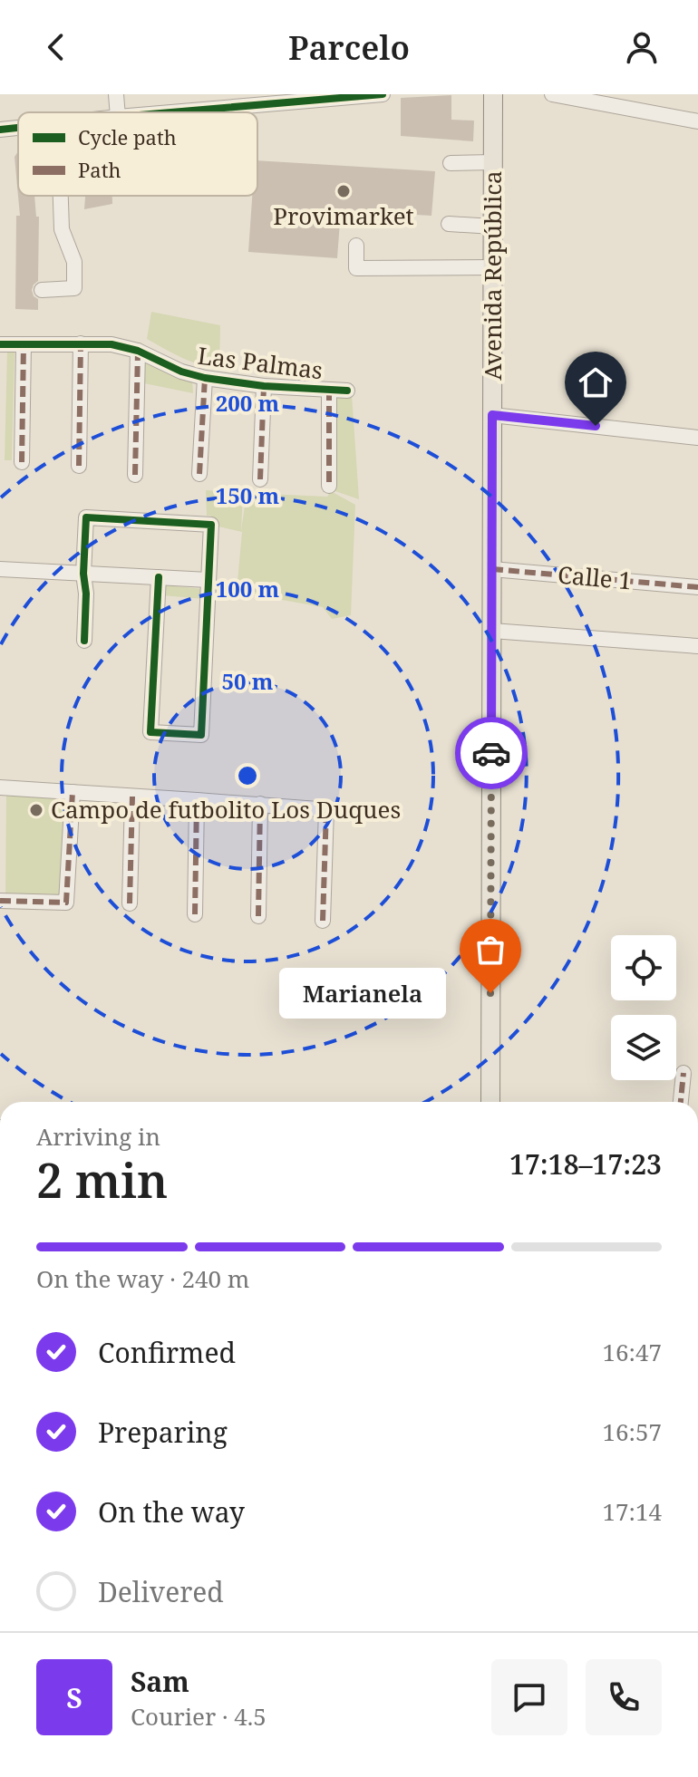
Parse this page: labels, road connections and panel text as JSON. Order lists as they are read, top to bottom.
{
  "streets": {
    "main road": ["Avenida República"],
    "street": ["Las Palmas", "Calle 1"]
  },
  "crossings": [
    ["Avenida República", "Calle 1"]
  ],
  "places": ["Provimarket", "Campo de futbolito Los Duques", "Marianela"],
  "legend": ["Cycle path", "Path"],
  "page": {
    "header": "Parcelo",
    "bubble": "Marianela",
    "heading": ["2 min", "Arriving in", "17:18–17:23"],
    "panel": ["Sam", "Courier · 4.5"],
    "bar": "On the way · 240 m",
    "list": [
      ["Confirmed", "16:47"],
      ["Preparing", "16:57"],
      ["On the way", "17:14"],
      "Delivered"
    ],
    "round": "S"
  },
  "rings": [
    "200 m",
    "150 m",
    "100 m",
    "50 m"
  ]
}
